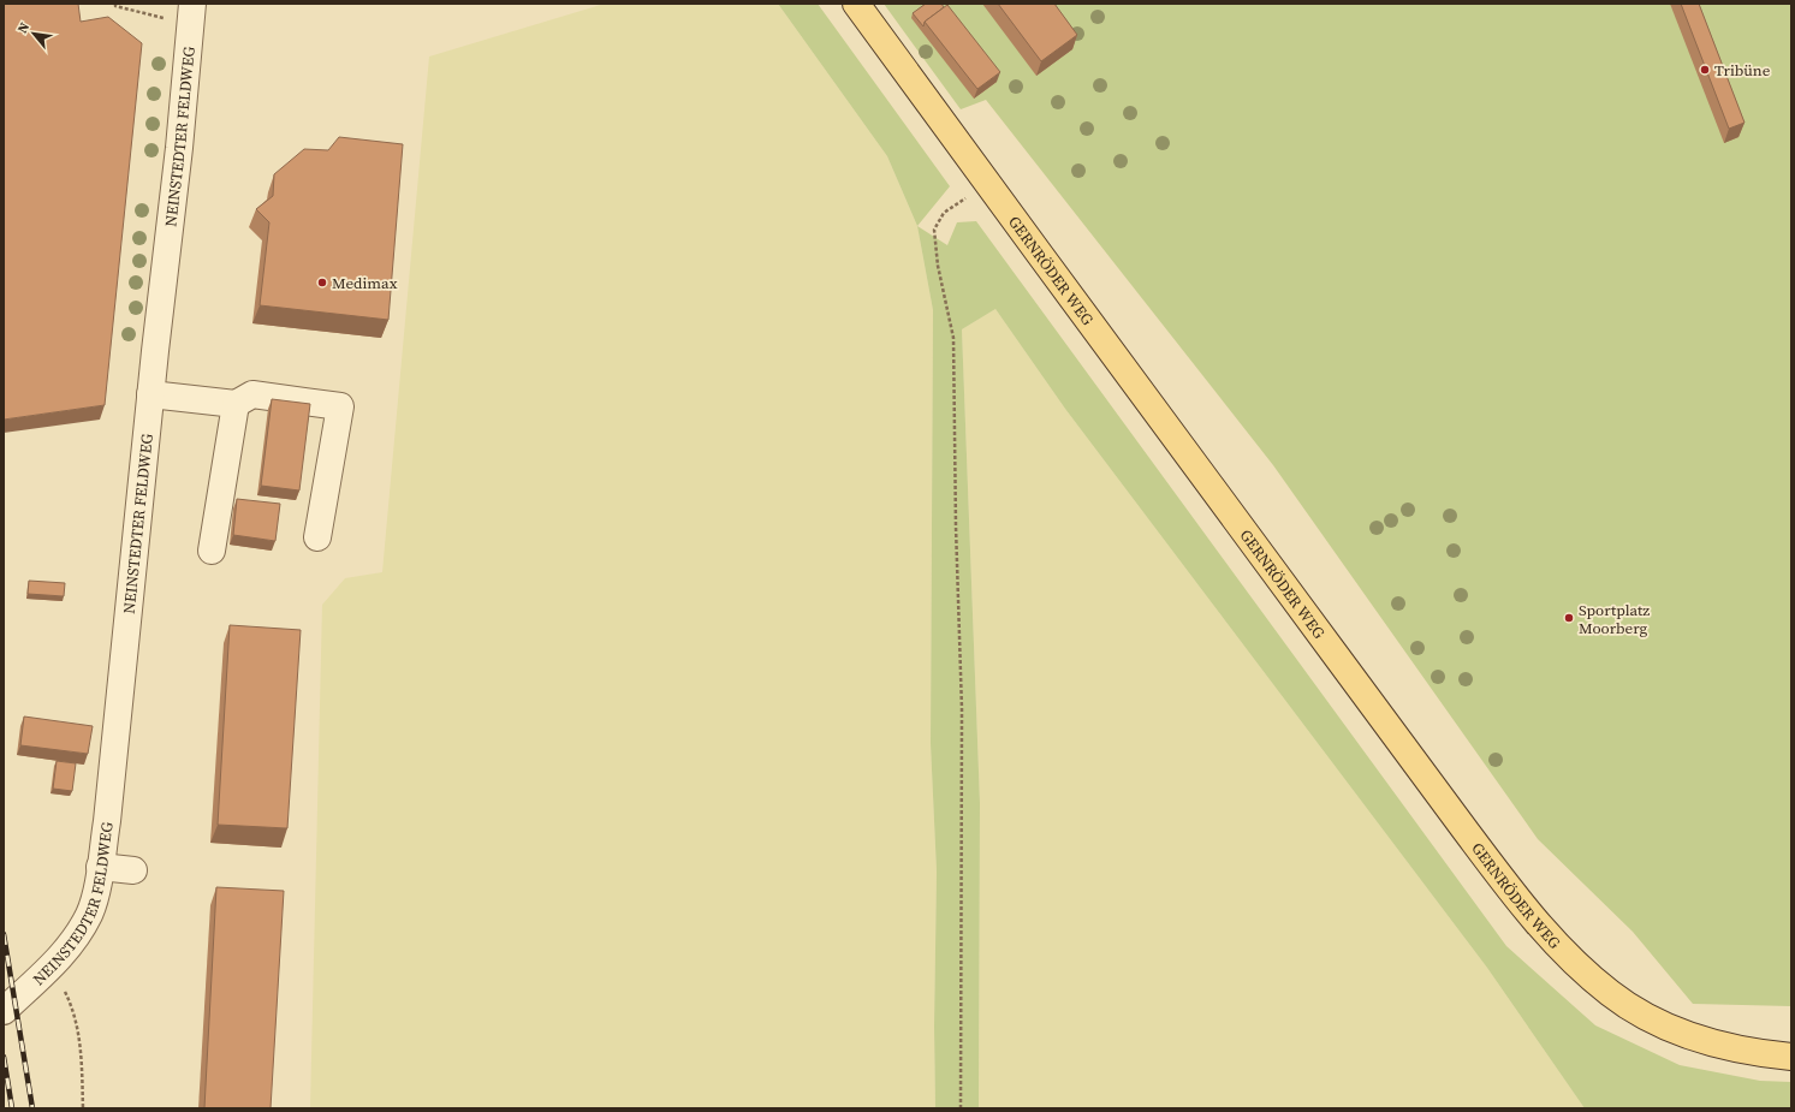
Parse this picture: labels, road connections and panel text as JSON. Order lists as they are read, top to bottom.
{
  "streets": {
    "main road": ["GERNRÖDER WEG"],
    "street": ["NEINSTEDTER FELDWEG"]
  },
  "places": ["Tribüne", "Medimax", "Sportplatz Moorberg"],
  "north": "top left"
}
